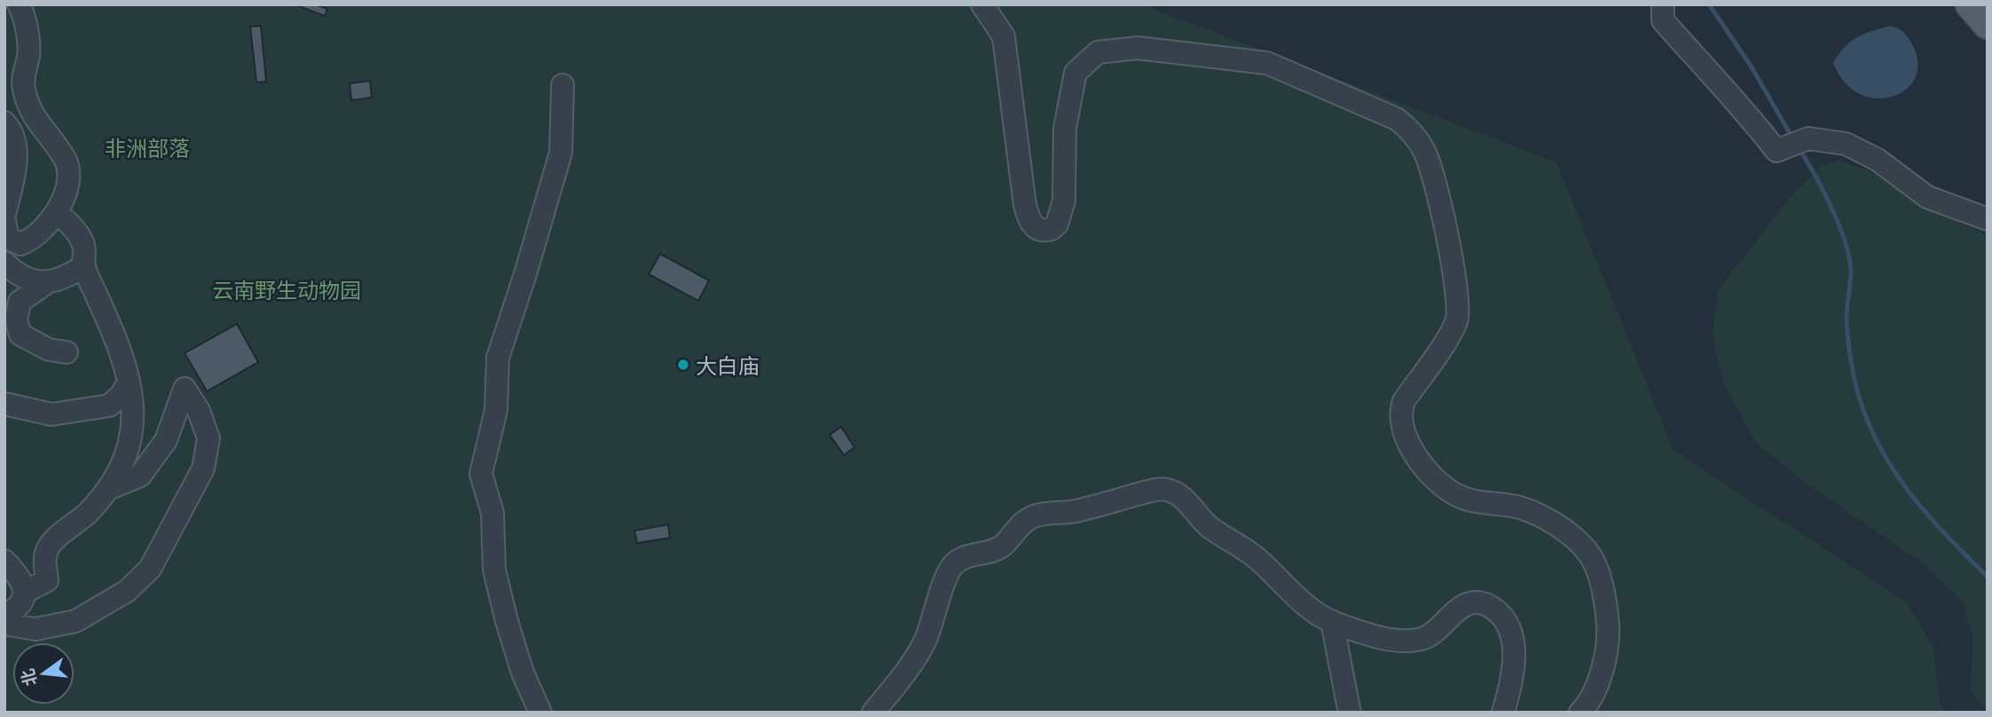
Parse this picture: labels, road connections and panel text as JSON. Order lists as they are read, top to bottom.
{
  "parks": ["非洲部落", "云南野生动物园"],
  "places": ["大白庙"],
  "north": "left"
}
